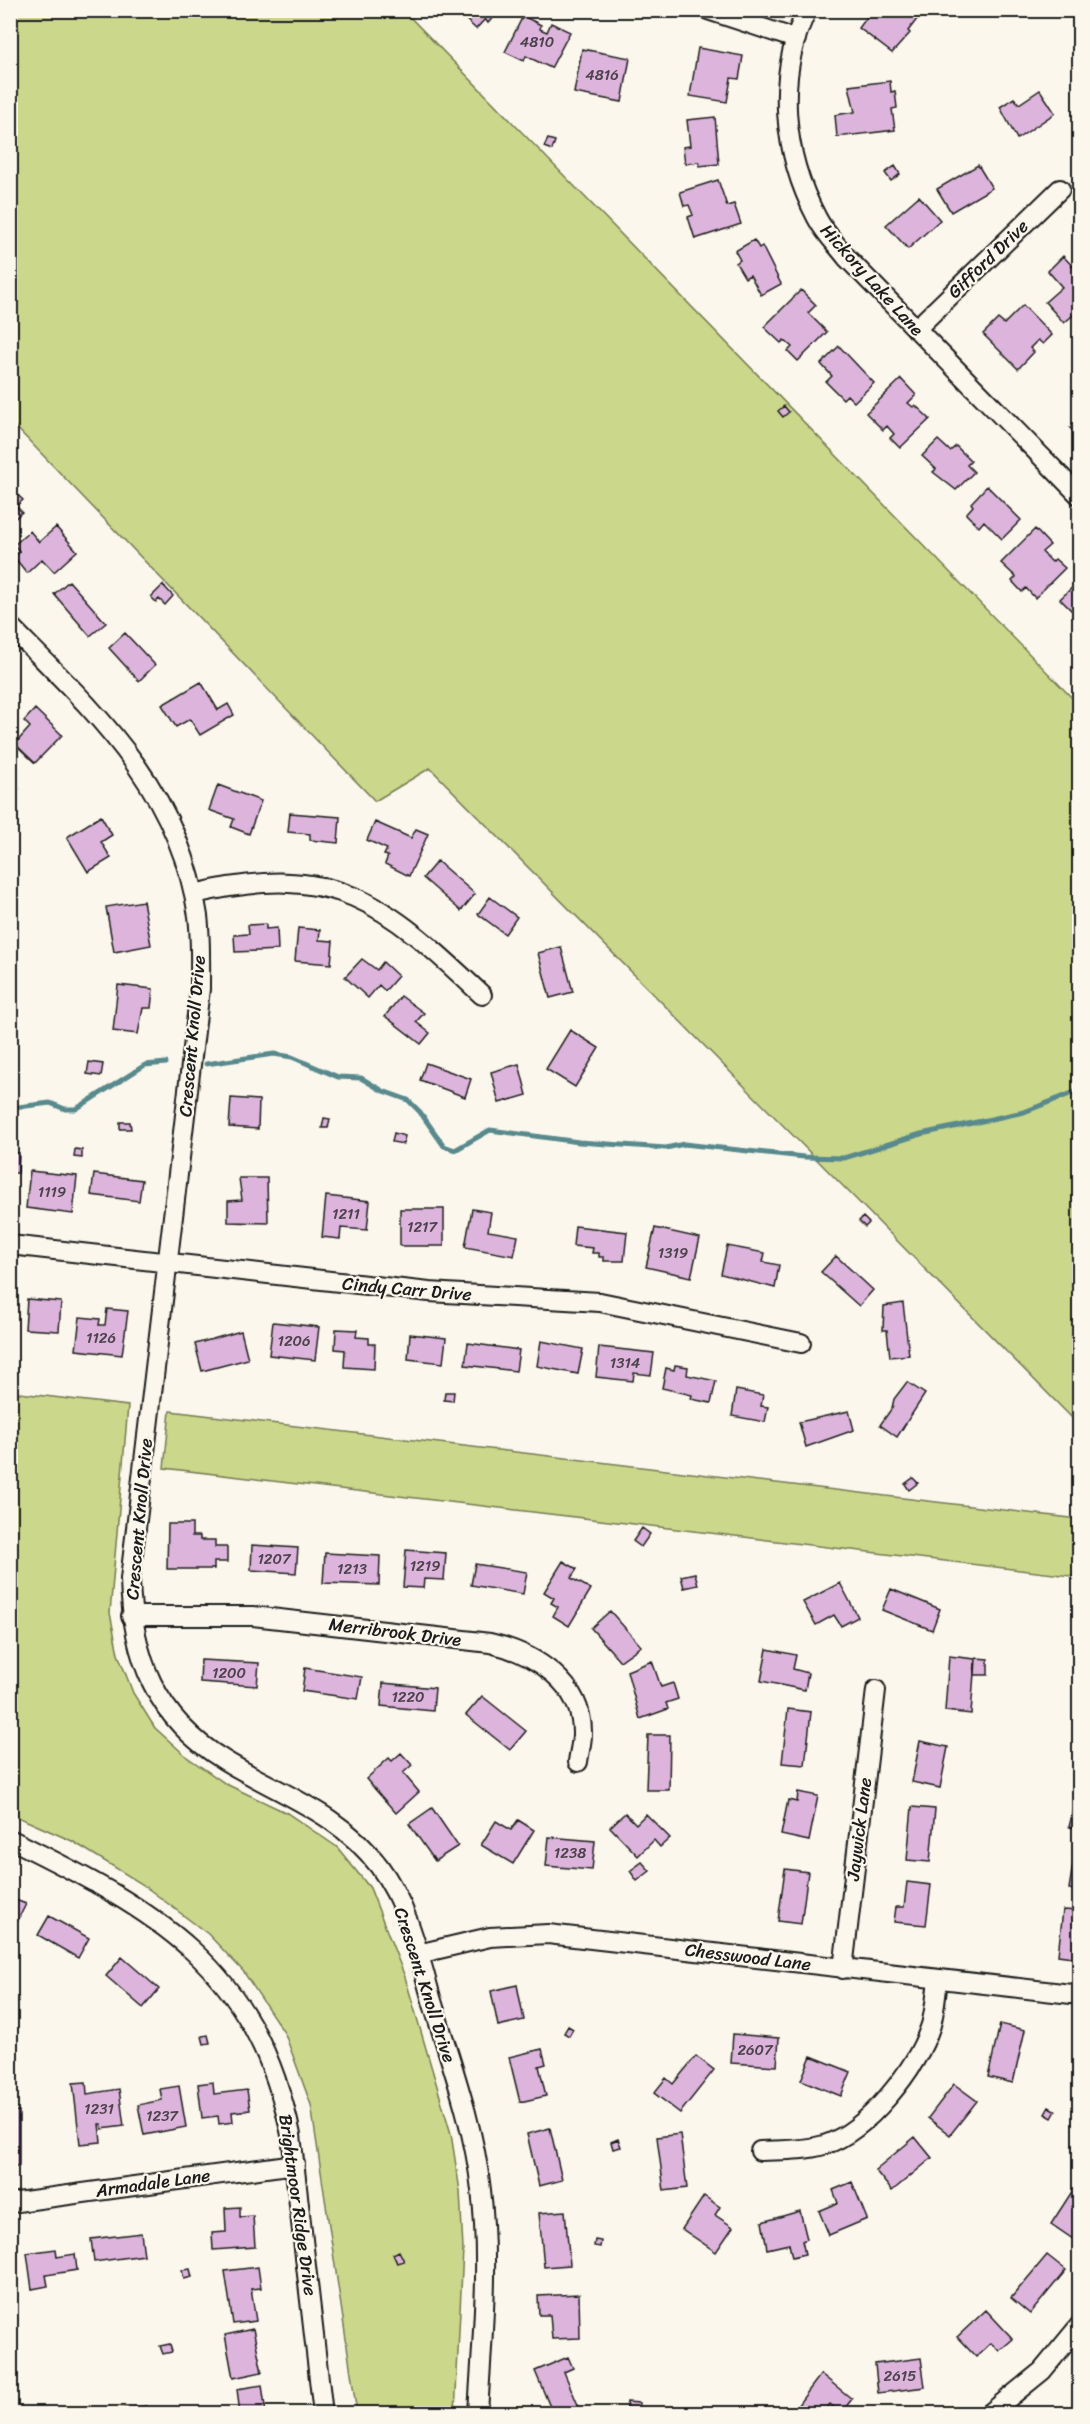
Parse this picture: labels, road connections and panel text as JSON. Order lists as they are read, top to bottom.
{
  "streets": {
    "street": [
      "Gifford Drive",
      "Hickory Lake Lane",
      "Crescent Knoll Drive",
      "Cindy Carr Drive",
      "Merribrook Drive",
      "Jaywick Lane",
      "Chesswood Lane",
      "Armadale Lane",
      "Brightmoor Ridge Drive"
    ]
  },
  "crossings": [
    ["Gifford Drive", "Hickory Lake Lane"],
    ["Crescent Knoll Drive", "Cindy Carr Drive"],
    ["Crescent Knoll Drive", "Merribrook Drive"],
    ["Crescent Knoll Drive", "Chesswood Lane"],
    ["Jaywick Lane", "Chesswood Lane"],
    ["Armadale Lane", "Brightmoor Ridge Drive"]
  ],
  "house_numbers": [
    "4810",
    "4816",
    "1119",
    "1211",
    "1217",
    "1319",
    "1126",
    "1206",
    "1314",
    "1207",
    "1219",
    "1213",
    "1200",
    "1220",
    "1238",
    "2607",
    "1231",
    "1237",
    "2615"
  ]
}
